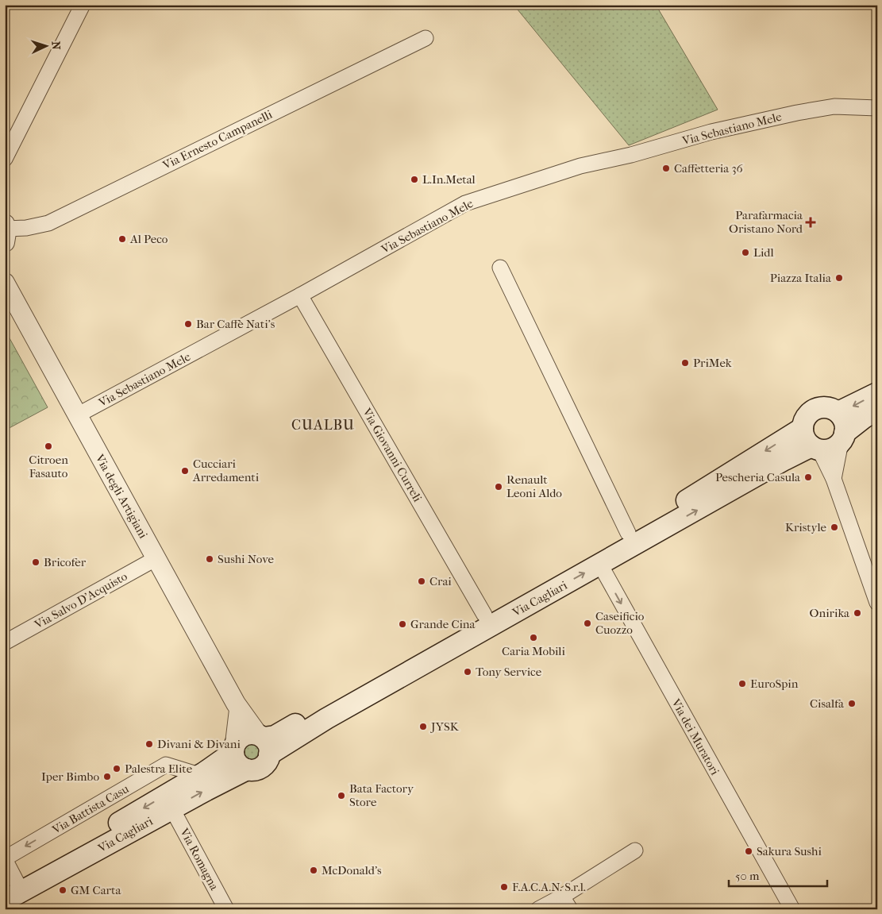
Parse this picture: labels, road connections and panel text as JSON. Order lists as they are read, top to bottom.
{
  "streets": {
    "main road": ["Via Cagliari"],
    "street": [
      "Via Sebastiano Mele",
      "Via Ernesto Campanelli",
      "Via Giovanni Curreli",
      "Via degli Artigiani",
      "Via Salvo D'Acquisto",
      "Via dei Muratori",
      "Via Battista Casu",
      "Via Romagna"
    ]
  },
  "crossings": [
    ["Via Sebastiano Mele", "Via Giovanni Curreli"],
    ["Via Sebastiano Mele", "Via degli Artigiani"],
    ["Via Giovanni Curreli", "Via Cagliari"],
    ["Via degli Artigiani", "Via Cagliari"],
    ["Via degli Artigiani", "Via Salvo D'Acquisto"],
    ["Via Cagliari", "Via dei Muratori"],
    ["Via Cagliari", "Via Battista Casu"],
    ["Via Cagliari", "Via Romagna"]
  ],
  "one_way": ["Via dei Muratori", "Via Battista Casu"],
  "districts": ["CUALBU"],
  "places": {
    "other": [
      "Caffetteria 36",
      "L.In.Metal",
      "Al Peco",
      "Lidl",
      "Piazza Italia",
      "Bar Caffè Nati's",
      "PriMek",
      "Citroen Fasauto",
      "Cucciari Arredamenti",
      "Pescheria Casula",
      "Renault Leoni Aldo",
      "Kristyle",
      "Sushi Nove",
      "Bricofer",
      "Crai",
      "Onirika",
      "Caseificio Cuozzo",
      "Grande Cina",
      "Caria Mobili",
      "Tony Service",
      "EuroSpin",
      "Cisalfa",
      "JYSK",
      "Divani & Divani",
      "Palestra Elite",
      "Iper Bimbo",
      "Bata Factory Store",
      "Sakura Sushi",
      "McDonald's",
      "F.A.C.A.N. S.r.l.",
      "GM Carta"
    ],
    "health": ["Parafarmacia Oristano Nord"]
  },
  "scale_bar": "50 m",
  "north": "right"
}
